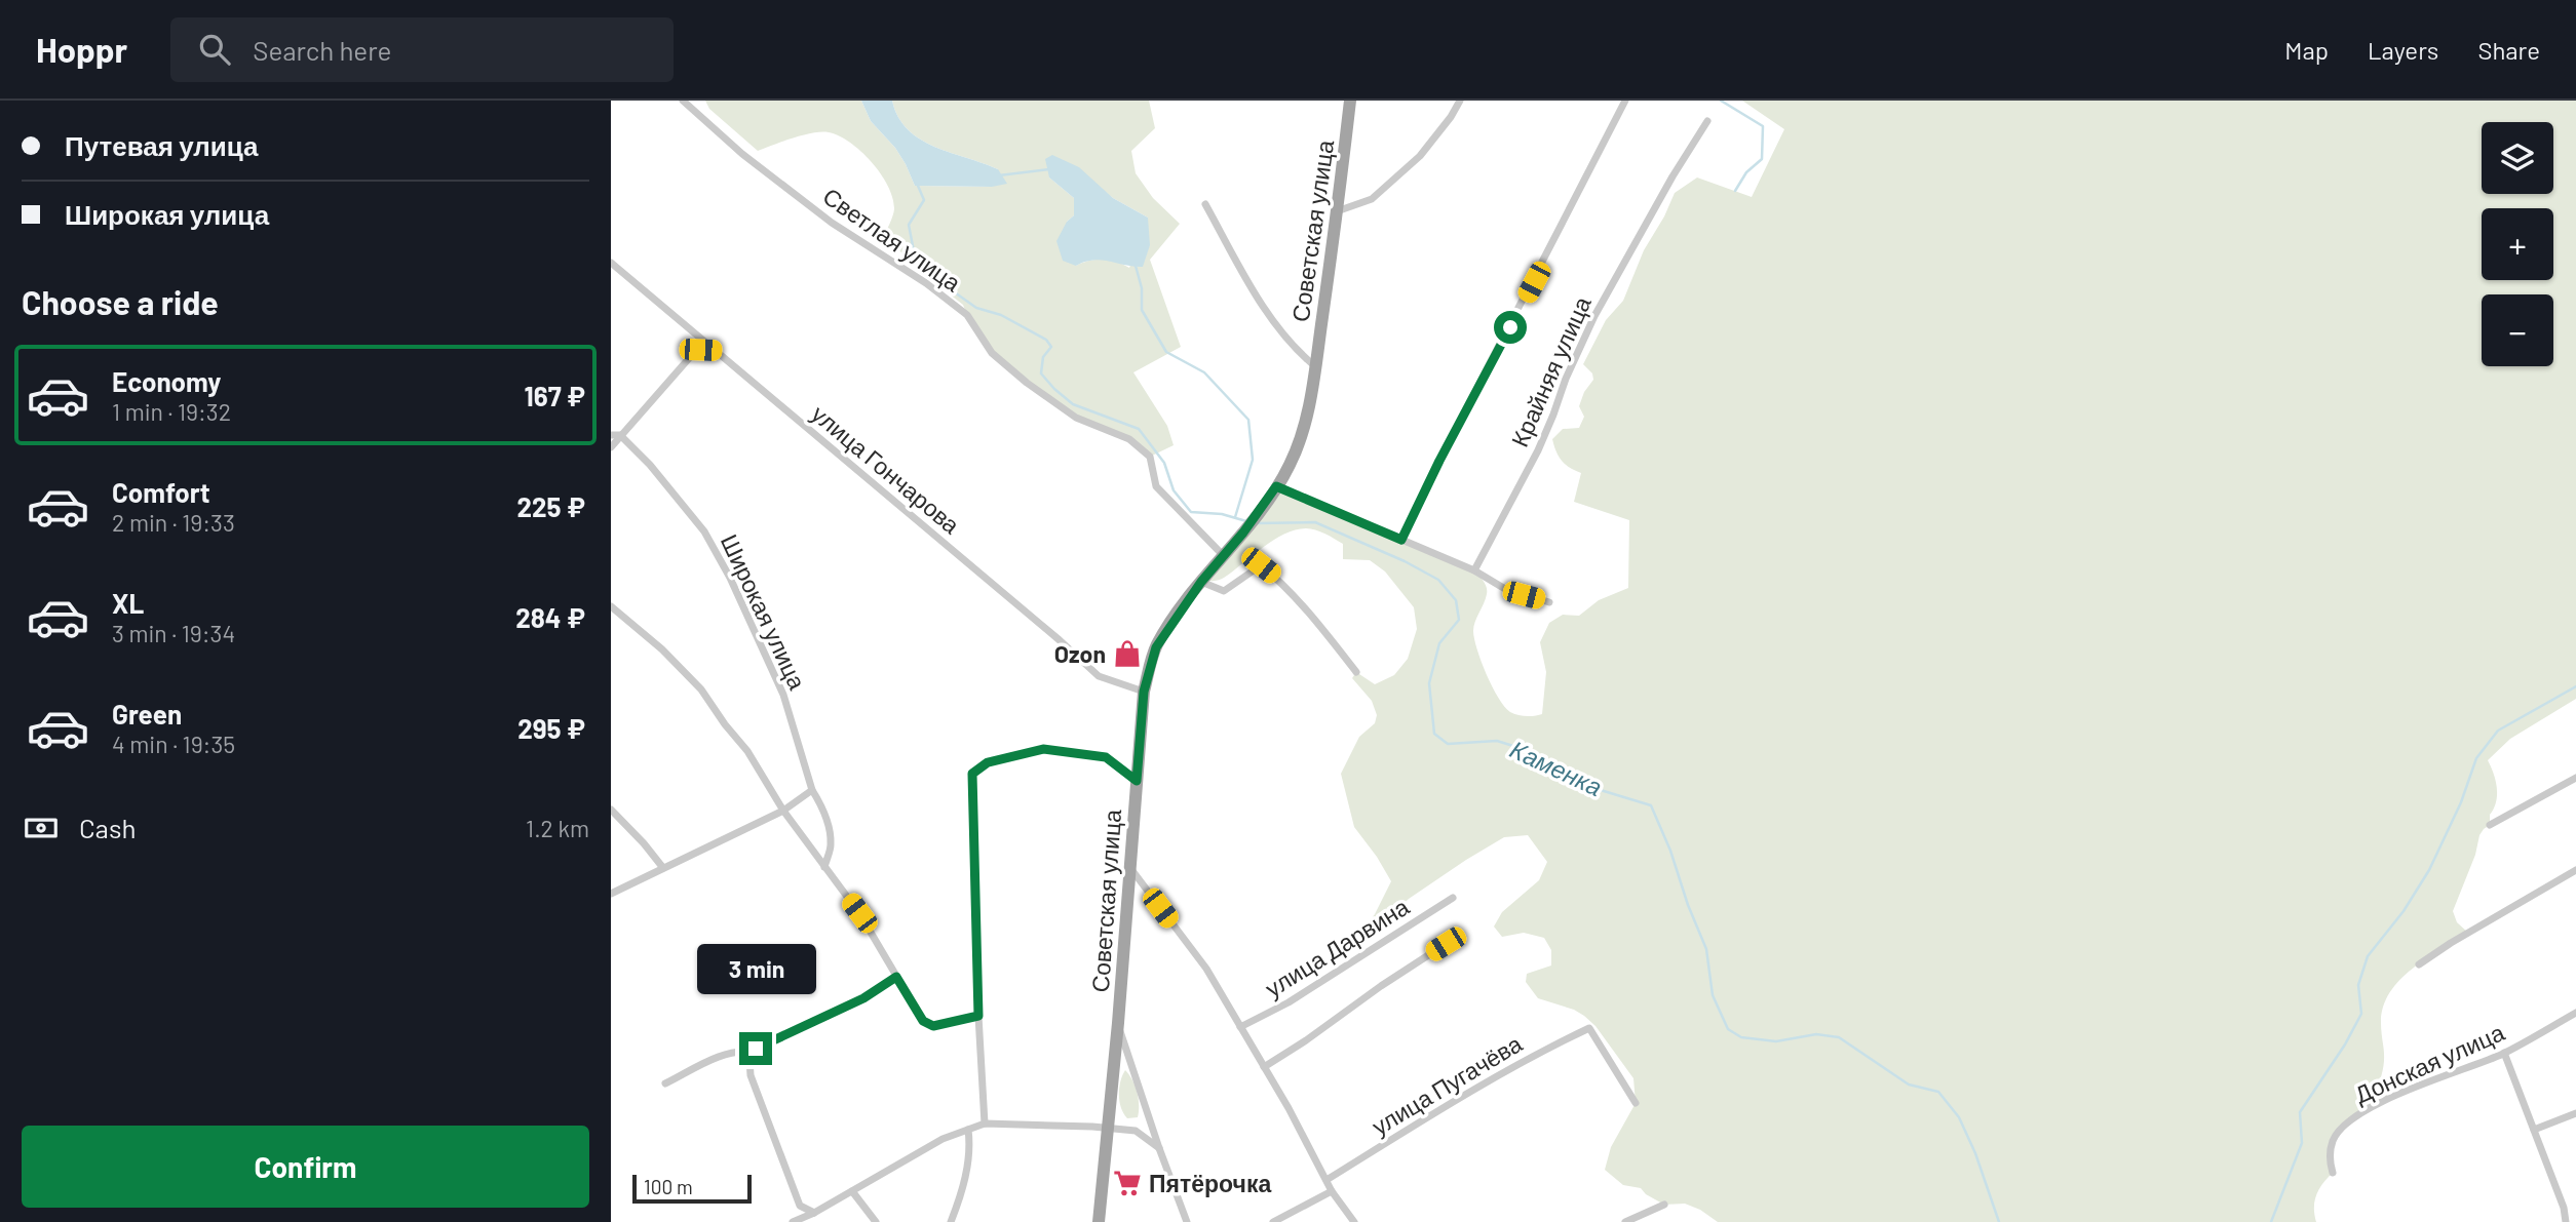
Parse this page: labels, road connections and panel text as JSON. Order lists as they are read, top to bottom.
{
  "streets": {
    "main road": ["Советская улица"],
    "street": [
      "Светлая улица",
      "Крайняя улица",
      "улица Гончарова",
      "Широкая улица",
      "улица Дарвина",
      "Донская улица",
      "улица Пугачёва"
    ]
  },
  "crossings": [
    ["Советская улица", "Светлая улица"],
    ["Советская улица", "улица Гончарова"]
  ],
  "water": ["Каменка"],
  "places": {
    "shop": ["Ozon"],
    "supermarket": ["Пятёрочка"]
  },
  "scale_bar": "100 m",
  "page": {
    "header": "Hoppr",
    "search": "Search here",
    "nav": ["Map", "Layers", "Share"],
    "banner": ["Путевая улица", "Широкая улица"],
    "map_buttons": ["+", "−"],
    "heading": "Choose a ride",
    "list": [
      {
        "name": "Economy",
        "note": "1 min · 19:32",
        "value": "167 ₽"
      },
      {
        "name": "Comfort",
        "note": "2 min · 19:33",
        "value": "225 ₽"
      },
      {
        "name": "XL",
        "note": "3 min · 19:34",
        "value": "284 ₽"
      },
      {
        "name": "Green",
        "note": "4 min · 19:35",
        "value": "295 ₽"
      }
    ],
    "pay": ["Cash", "1.2 km"],
    "bubble": "3 min",
    "buttons": "Confirm",
    "scale": "100 m"
  }
}
